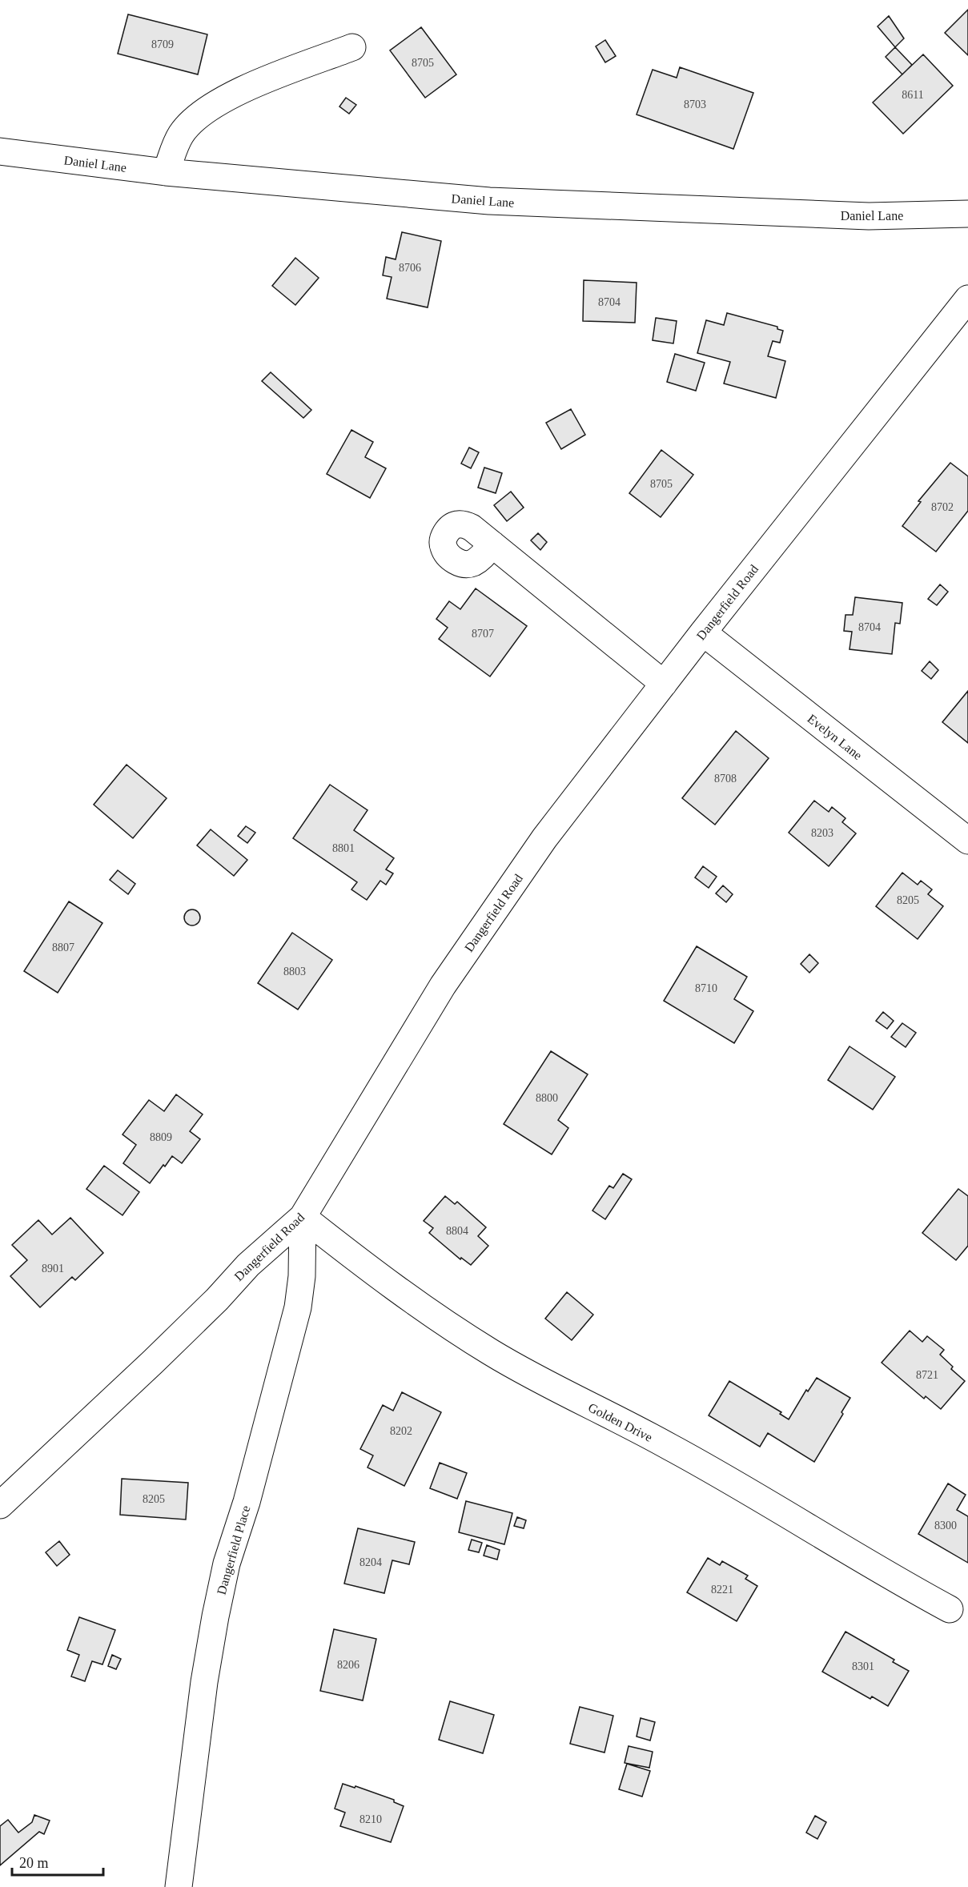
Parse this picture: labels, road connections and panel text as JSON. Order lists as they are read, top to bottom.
{
  "streets": {
    "street": [
      "Daniel Lane",
      "Dangerfield Road",
      "Evelyn Lane",
      "Golden Drive",
      "Dangerfield Place"
    ]
  },
  "crossings": [
    ["Dangerfield Road", "Evelyn Lane"],
    ["Dangerfield Road", "Golden Drive"],
    ["Dangerfield Road", "Dangerfield Place"],
    ["Golden Drive", "Dangerfield Place"]
  ],
  "house_numbers": [
    "8709",
    "8705",
    "8611",
    "8703",
    "8706",
    "8704",
    "8705",
    "8702",
    "8704",
    "8707",
    "8708",
    "8203",
    "8801",
    "8205",
    "8807",
    "8803",
    "8710",
    "8800",
    "8809",
    "8804",
    "8901",
    "8721",
    "8202",
    "8205",
    "8300",
    "8204",
    "8221",
    "8206",
    "8301",
    "8210"
  ],
  "scale_bar": "20 m"
}
